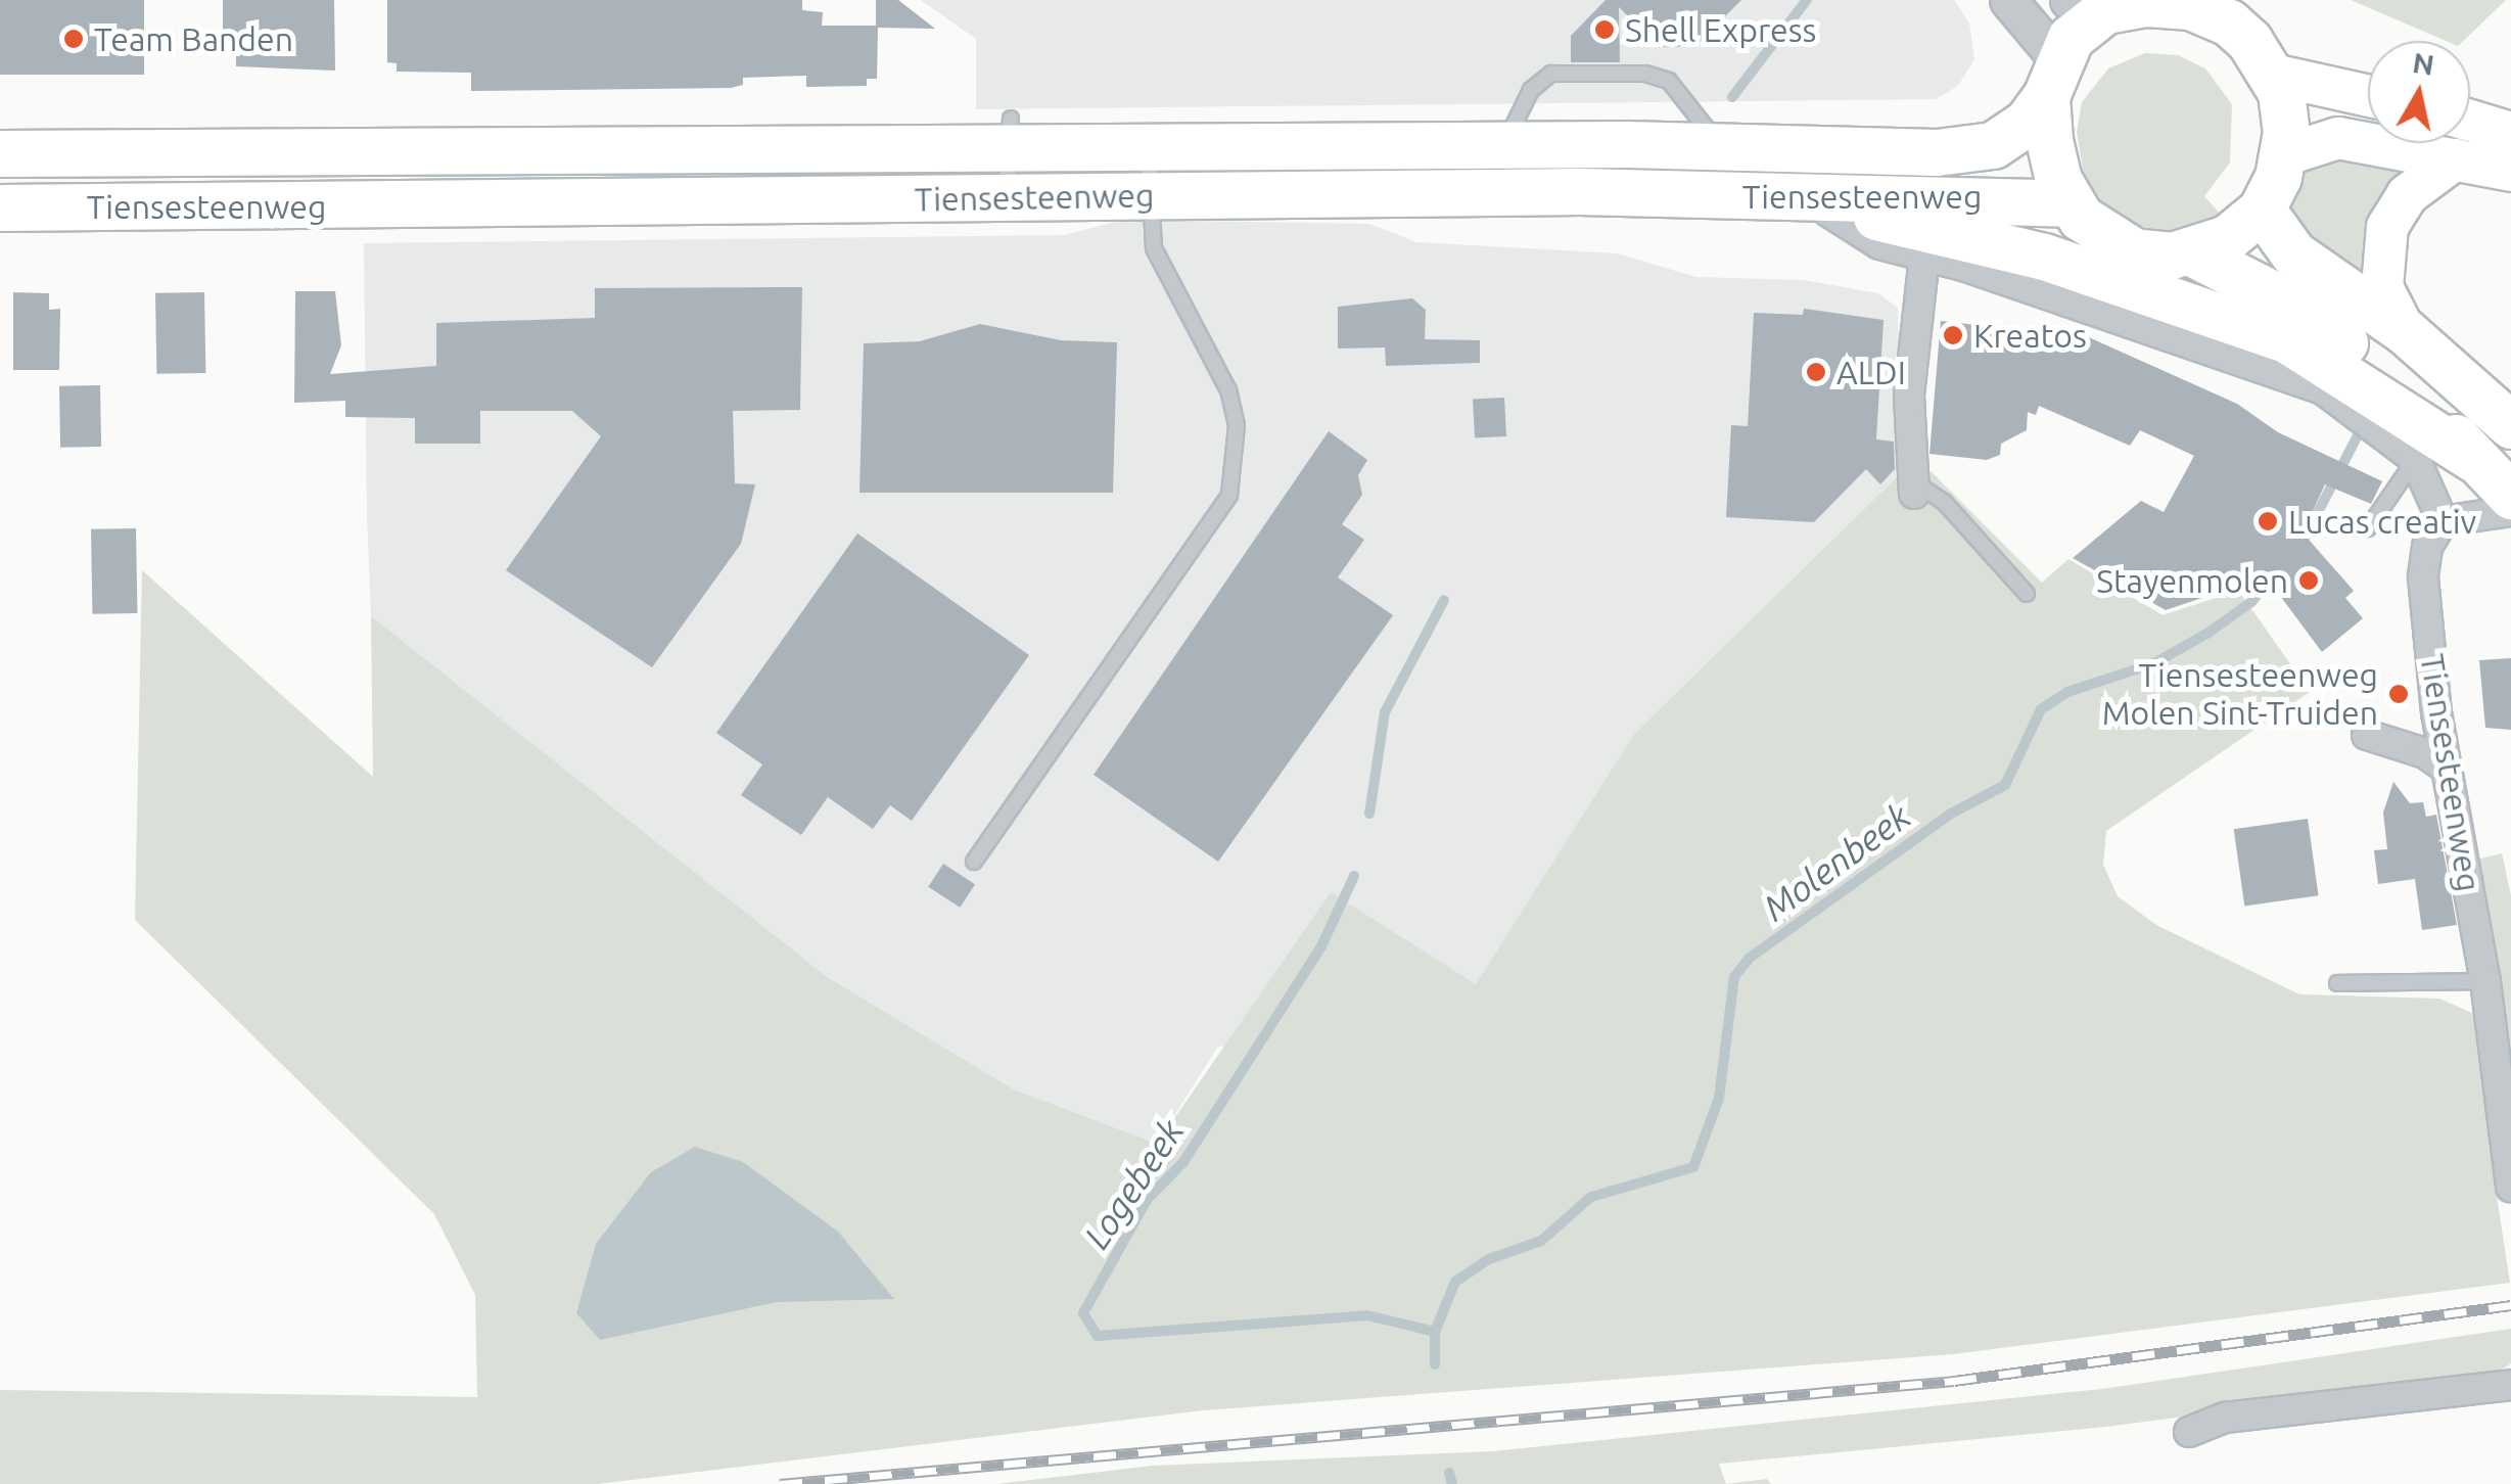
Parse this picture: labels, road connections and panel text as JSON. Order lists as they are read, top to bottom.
{
  "streets": {
    "main road": ["Tiensesteenweg"]
  },
  "water": ["Molenbeek", "Logebeek"],
  "places": [
    "Shell Express",
    "Team Banden",
    "Kreatos",
    "ALDI",
    "Lucas creativ",
    "Stayenmolen",
    "Tiensesteenweg Molen Sint-Truiden"
  ],
  "north": "top"
}
